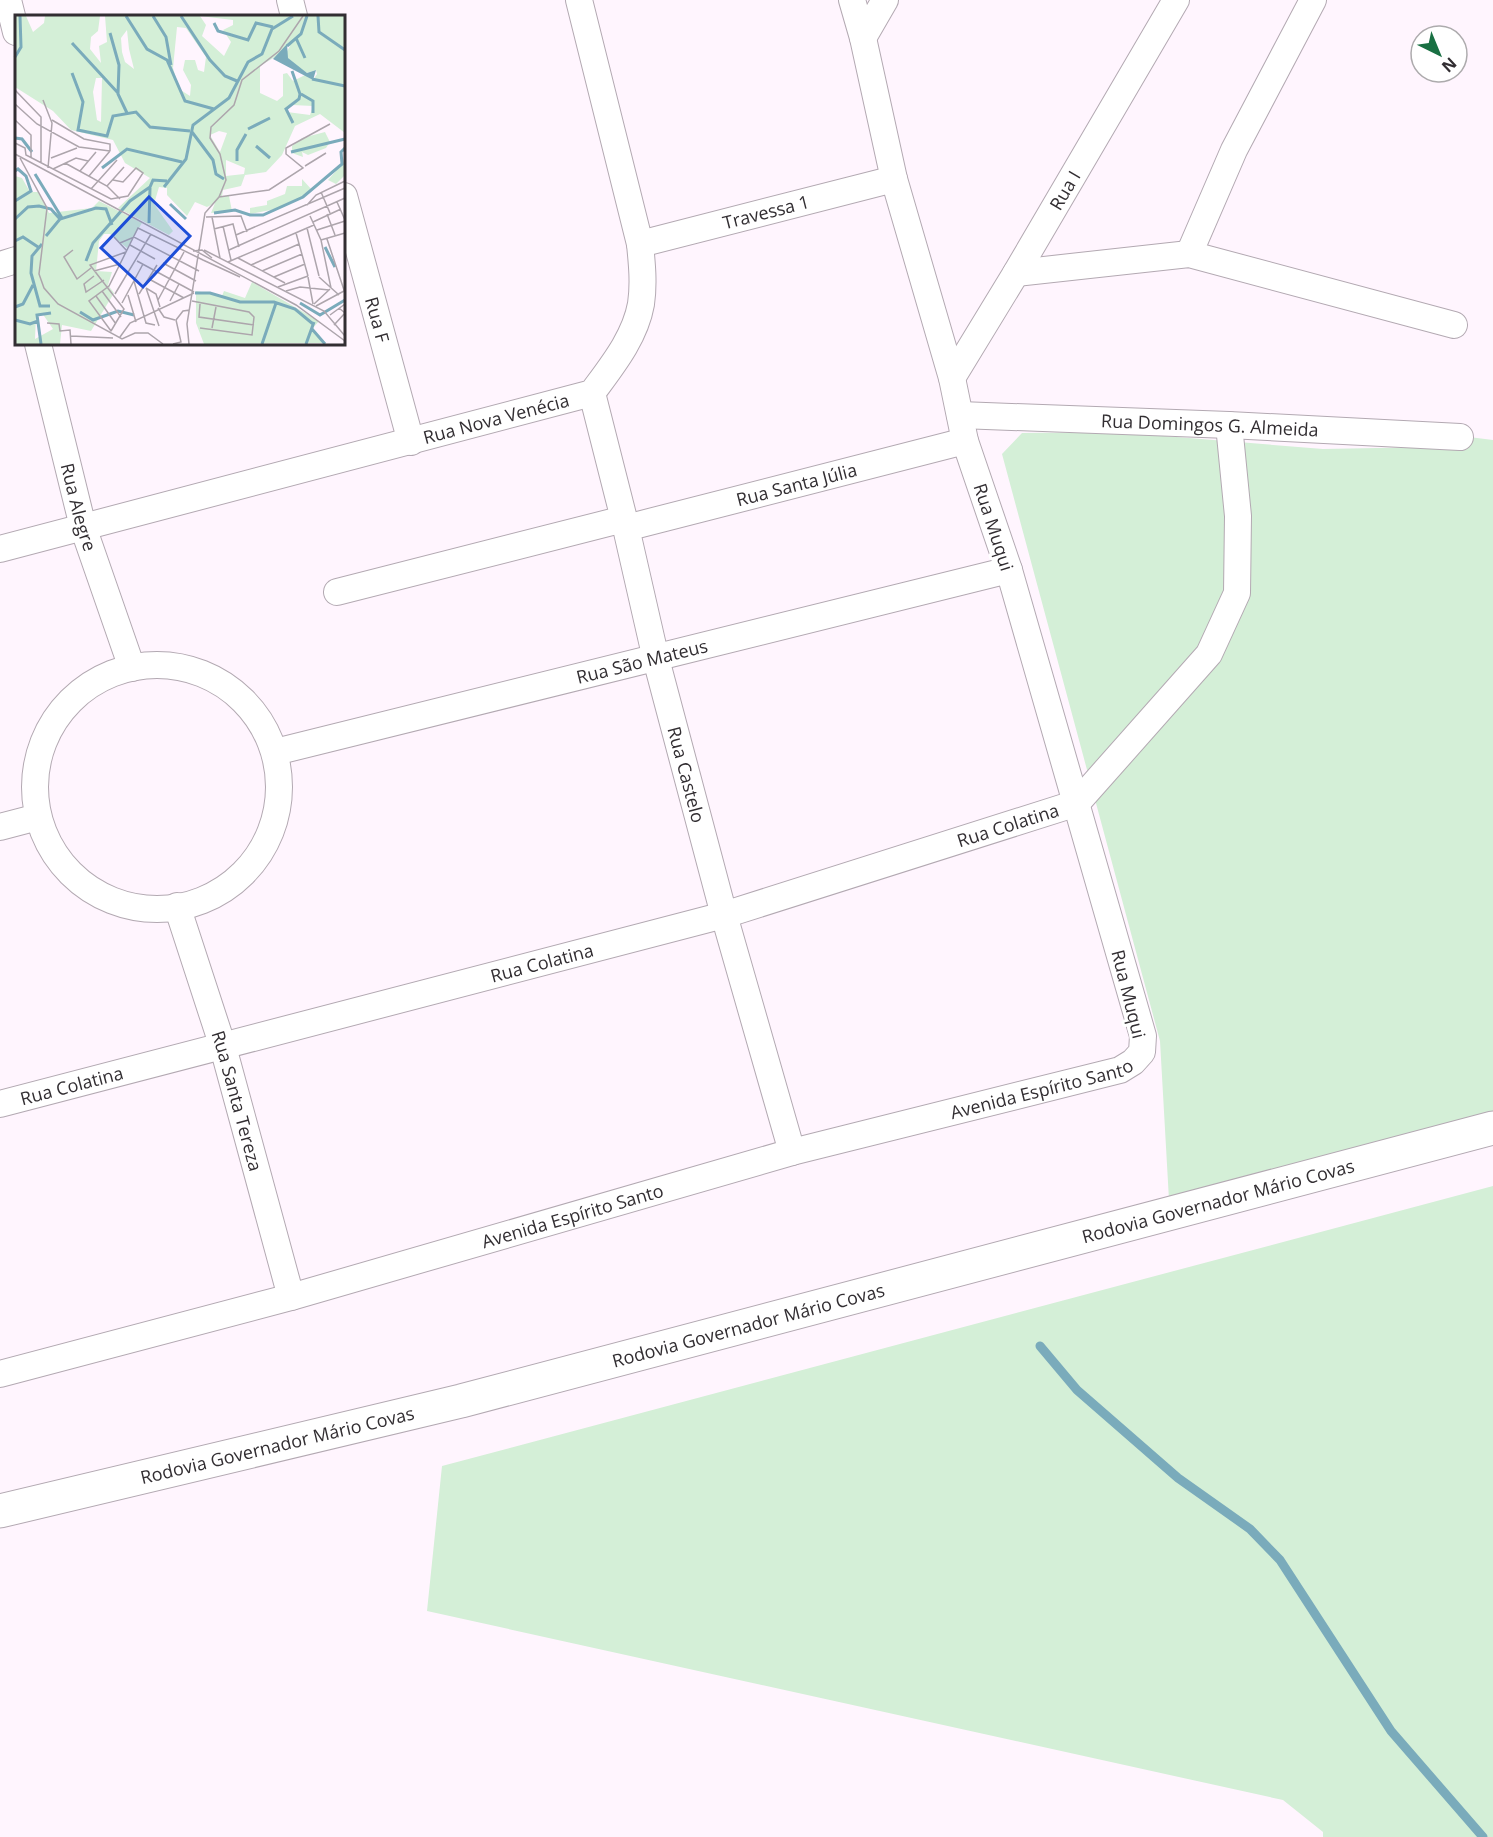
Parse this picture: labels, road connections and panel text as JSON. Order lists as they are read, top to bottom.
{
  "streets": {
    "main road": ["Rodovia Governador Mário Covas"],
    "street": [
      "Rua I",
      "Travessa 1",
      "Rua F",
      "Rua Nova Venécia",
      "Rua Domingos G. Almeida",
      "Rua Santa Júlia",
      "Rua Alegre",
      "Rua Muqui",
      "Rua São Mateus",
      "Rua Castelo",
      "Rua Colatina",
      "Avenida Espírito Santo",
      "Rua Santa Tereza"
    ]
  },
  "crossings": [
    ["Rua I", "Rua Muqui"],
    ["Travessa 1", "Rua Nova Venécia"],
    ["Travessa 1", "Rua Muqui"],
    ["Rua F", "Rua Nova Venécia"],
    ["Rua Nova Venécia", "Rua Alegre"],
    ["Rua Nova Venécia", "Rua Castelo"],
    ["Rua Domingos G. Almeida", "Rua Muqui"],
    ["Rua Santa Júlia", "Rua Muqui"],
    ["Rua Santa Júlia", "Rua Castelo"],
    ["Rua Muqui", "Rua São Mateus"],
    ["Rua Muqui", "Rua Colatina"],
    ["Rua Muqui", "Avenida Espírito Santo"],
    ["Rua São Mateus", "Rua Castelo"],
    ["Rua Castelo", "Rua Colatina"],
    ["Rua Castelo", "Avenida Espírito Santo"],
    ["Rua Colatina", "Rua Santa Tereza"],
    ["Avenida Espírito Santo", "Rua Santa Tereza"]
  ],
  "north": "bottom right"
}
